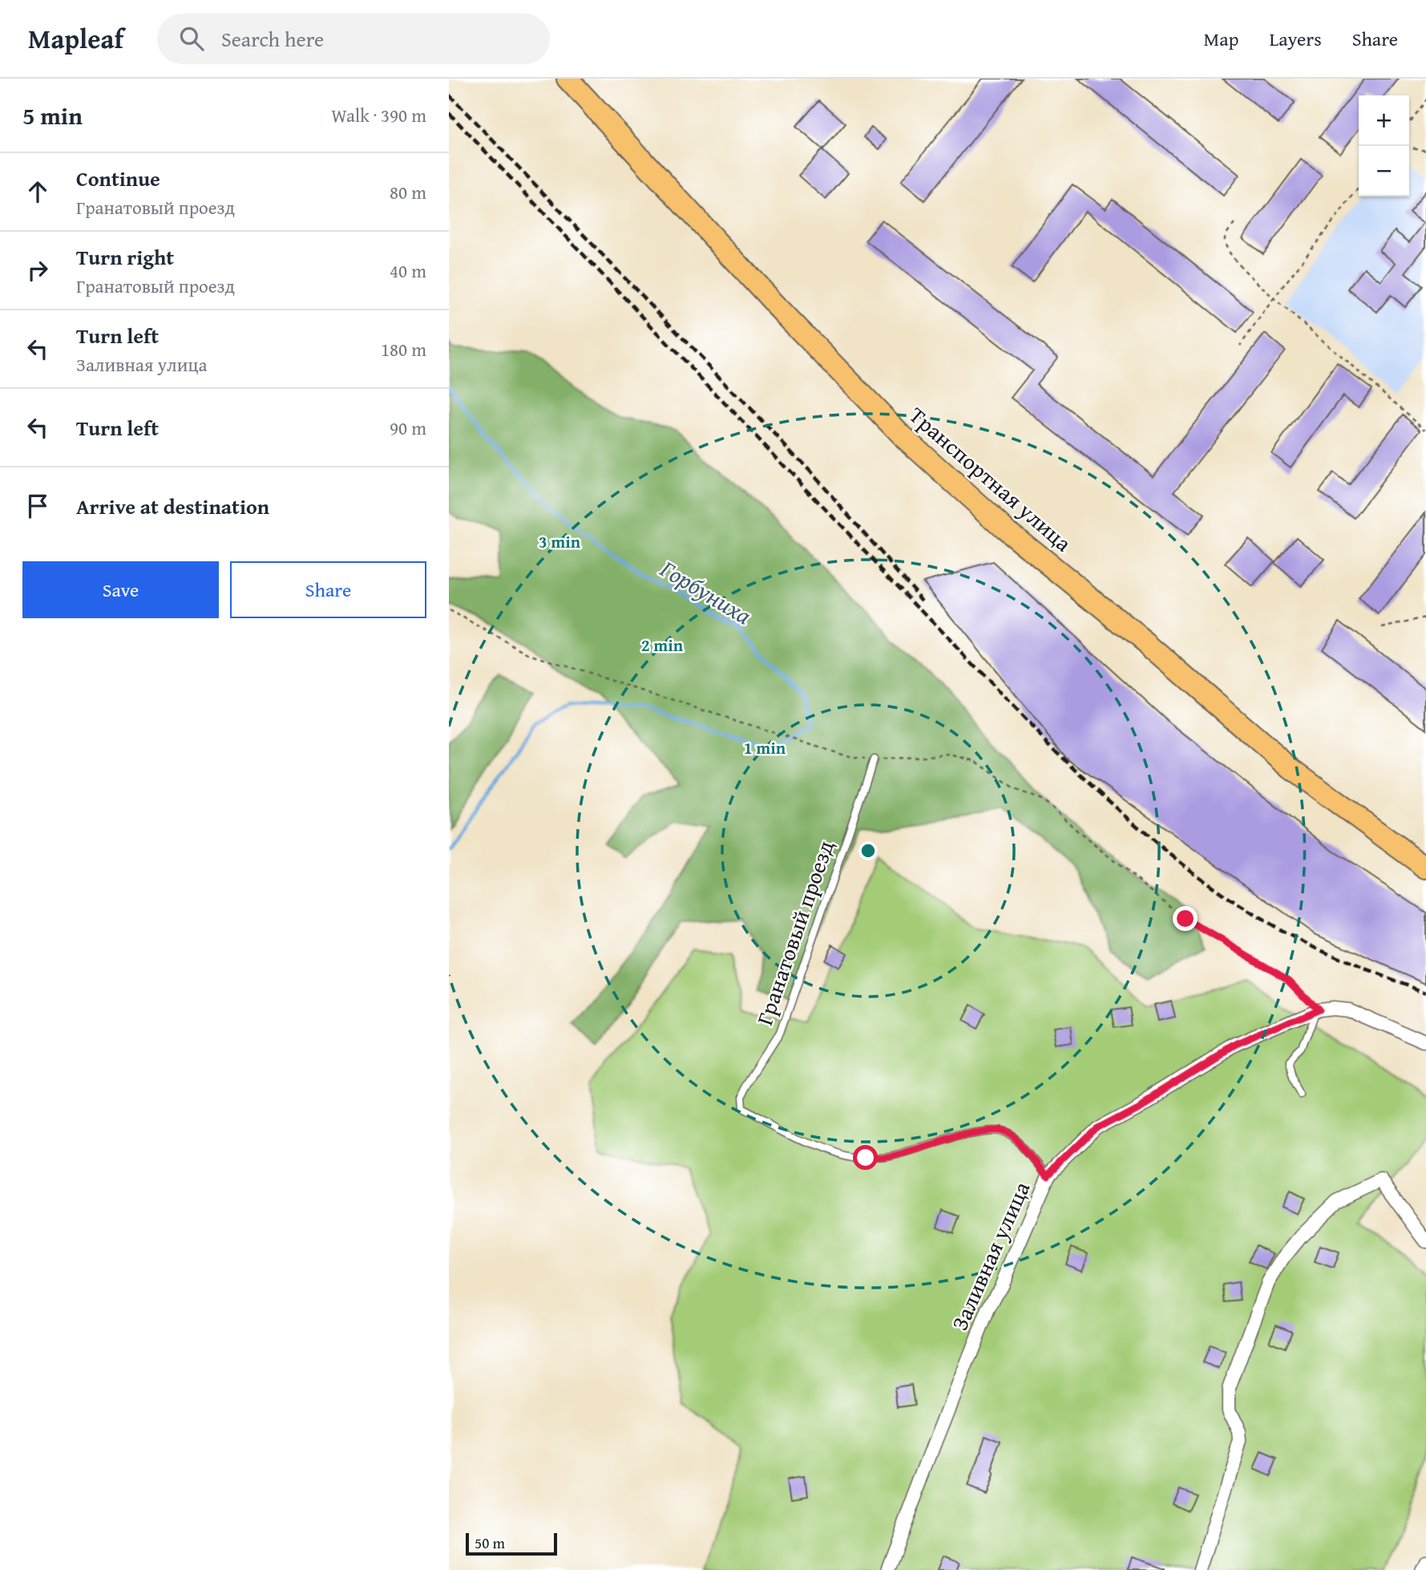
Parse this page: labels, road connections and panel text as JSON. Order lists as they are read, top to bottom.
{
  "streets": {
    "main road": ["Транспортная улица"],
    "street": ["Заливная улица"],
    "lane": ["Гранатовый проезд"]
  },
  "crossings": [
    ["Гранатовый проезд", "Заливная улица"]
  ],
  "water": ["Горбуниха"],
  "scale_bar": "50 m",
  "page": {
    "header": "Mapleaf",
    "search": "Search here",
    "nav": ["Map", "Layers", "Share"],
    "heading": ["5 min", "Walk · 390 m"],
    "map_buttons": ["+", "−"],
    "list": [
      ["Continue", "Гранатовый проезд", "80 m"],
      ["Turn right", "Гранатовый проезд", "40 m"],
      ["Turn left", "Заливная улица", "180 m"],
      ["Turn left", "90 m"],
      "Arrive at destination"
    ],
    "buttons": ["Save", "Share"],
    "scale": "50 m"
  },
  "rings": ["3 min", "2 min", "1 min"]
}
